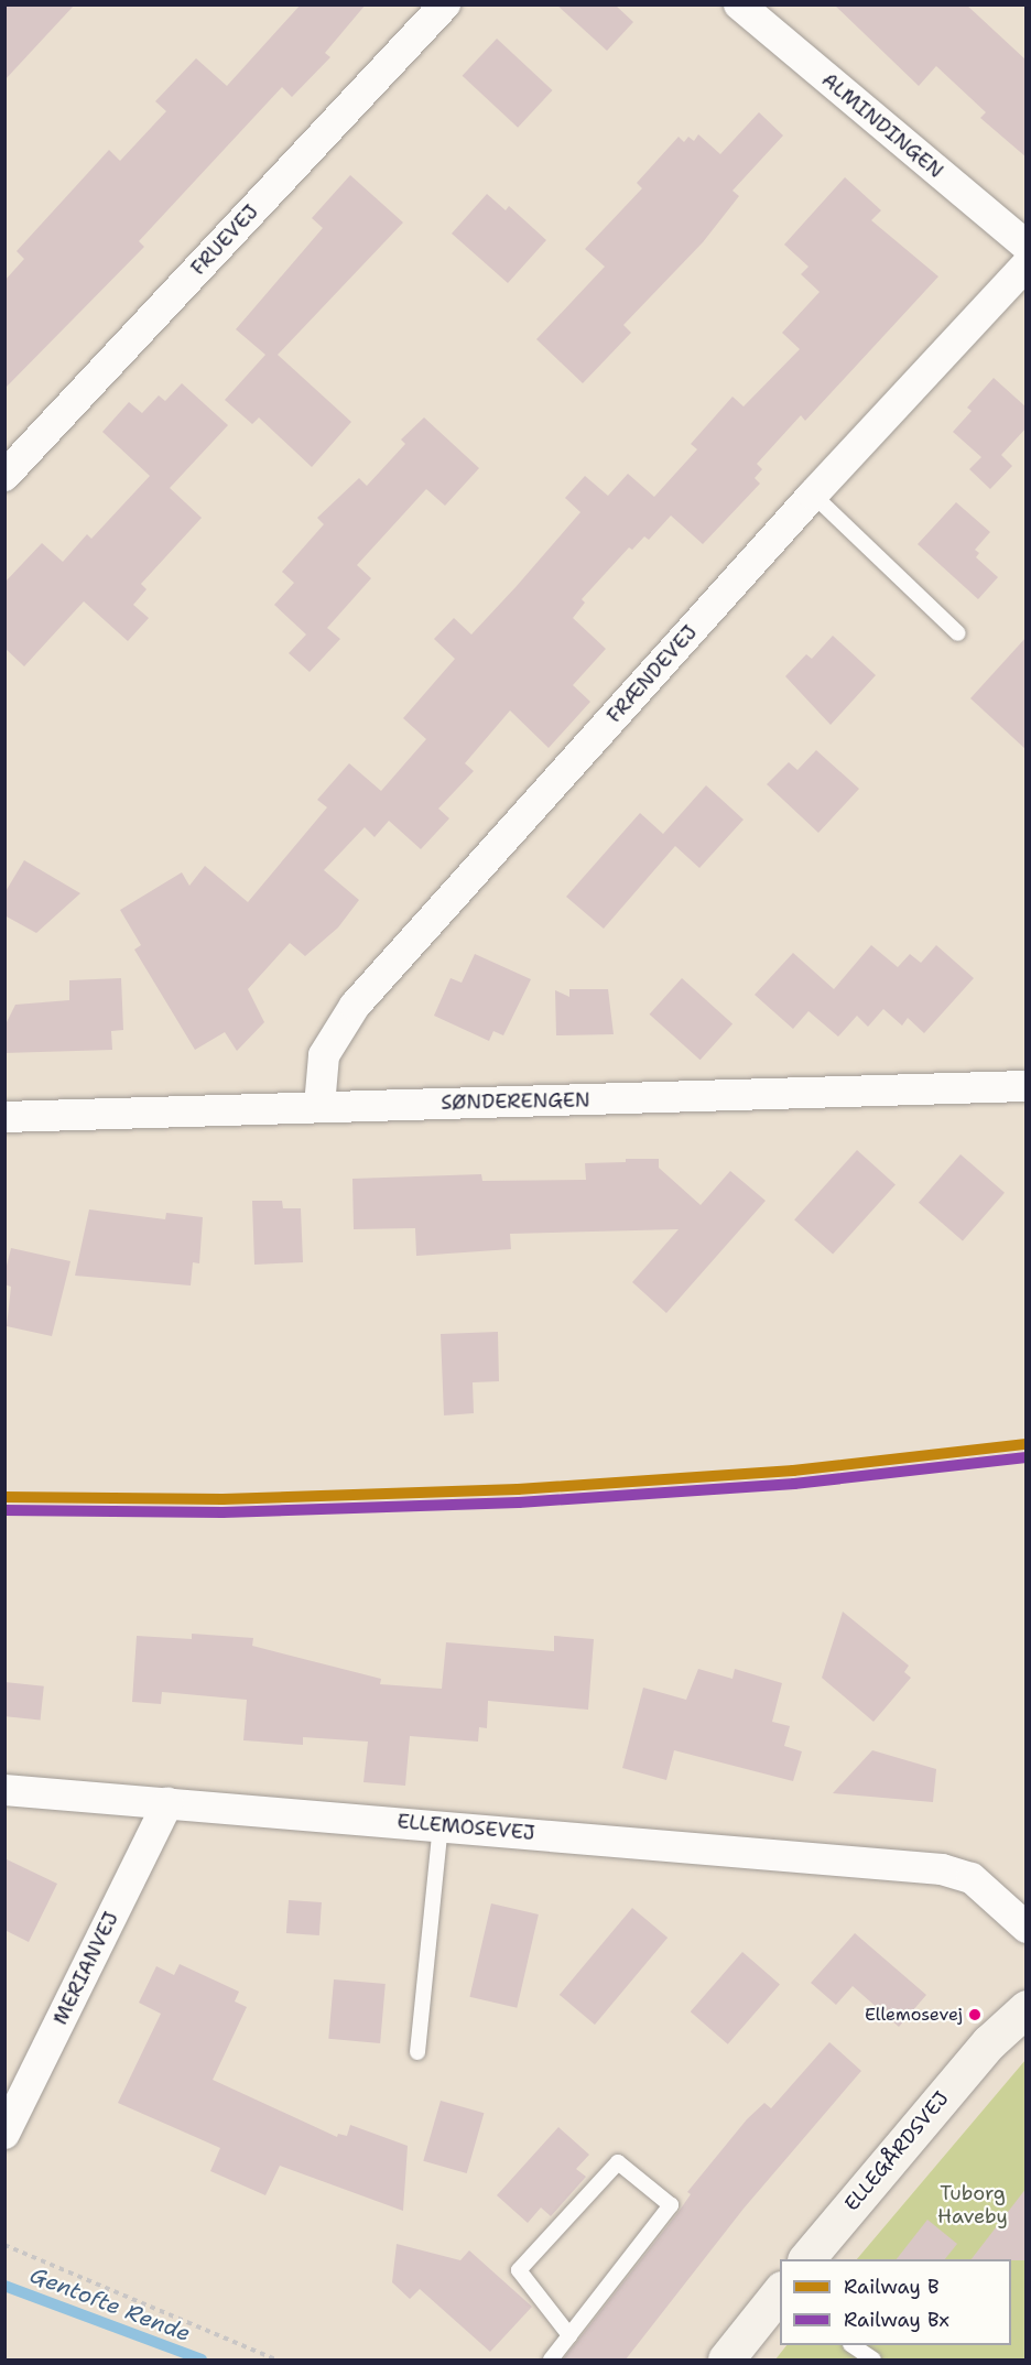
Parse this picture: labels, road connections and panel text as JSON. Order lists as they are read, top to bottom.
{
  "streets": {
    "street": [
      "ALMINDINGEN",
      "FRUEVEJ",
      "FRÆNDEVEJ",
      "SØNDERENGEN",
      "ELLEMOSEVEJ",
      "MERIANVEJ",
      "ELLEGÅRDSVEJ"
    ]
  },
  "crossings": [
    ["FRÆNDEVEJ", "SØNDERENGEN"],
    ["ELLEMOSEVEJ", "MERIANVEJ"]
  ],
  "water": ["Gentofte Rende"],
  "parks": ["Tuborg Haveby"],
  "places": ["Ellemosevej"],
  "lines": ["rail line B", "rail line Bx"],
  "legend": ["Railway B", "Railway Bx"]
}
